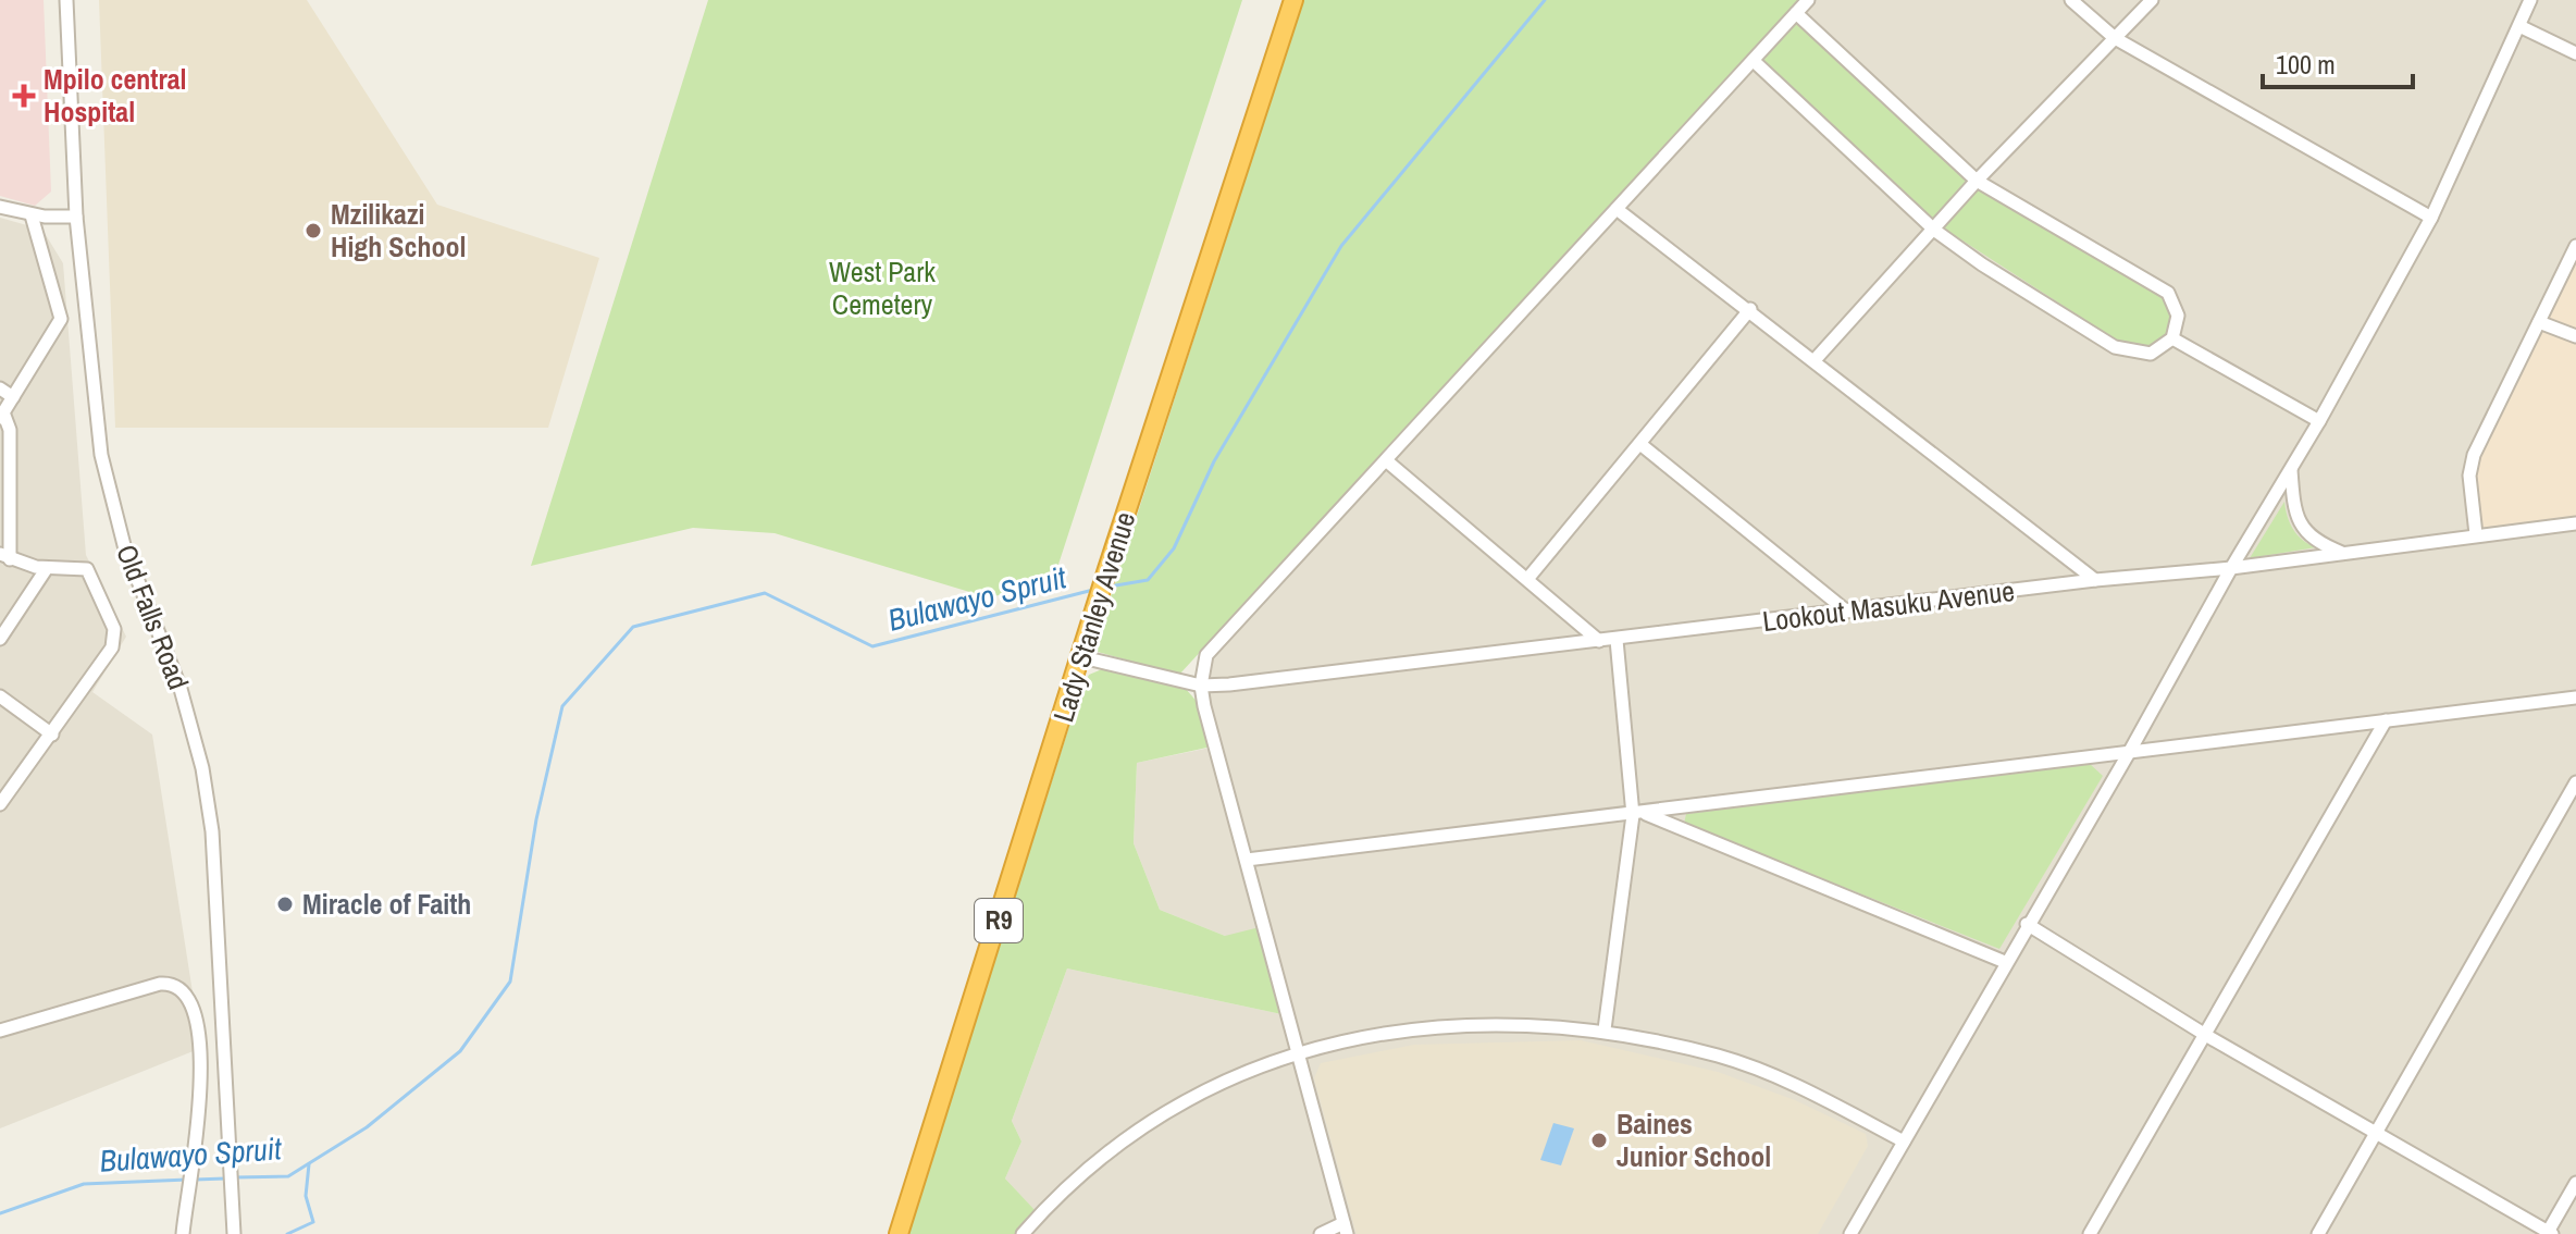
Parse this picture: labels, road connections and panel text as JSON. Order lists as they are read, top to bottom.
{
  "streets": {
    "highway": ["Lady Stanley Avenue", "R9"],
    "street": ["Lookout Masuku Avenue", "Old Falls Road"]
  },
  "crossings": [
    ["Lookout Masuku Avenue", "Lady Stanley Avenue"]
  ],
  "water": ["Bulawayo Spruit"],
  "parks": ["West Park Cemetery"],
  "places": {
    "health": ["Mpilo central Hospital"],
    "other": ["Mzilikazi High School", "Miracle of Faith", "Baines Junior School"]
  },
  "scale_bar": "100 m"
}
